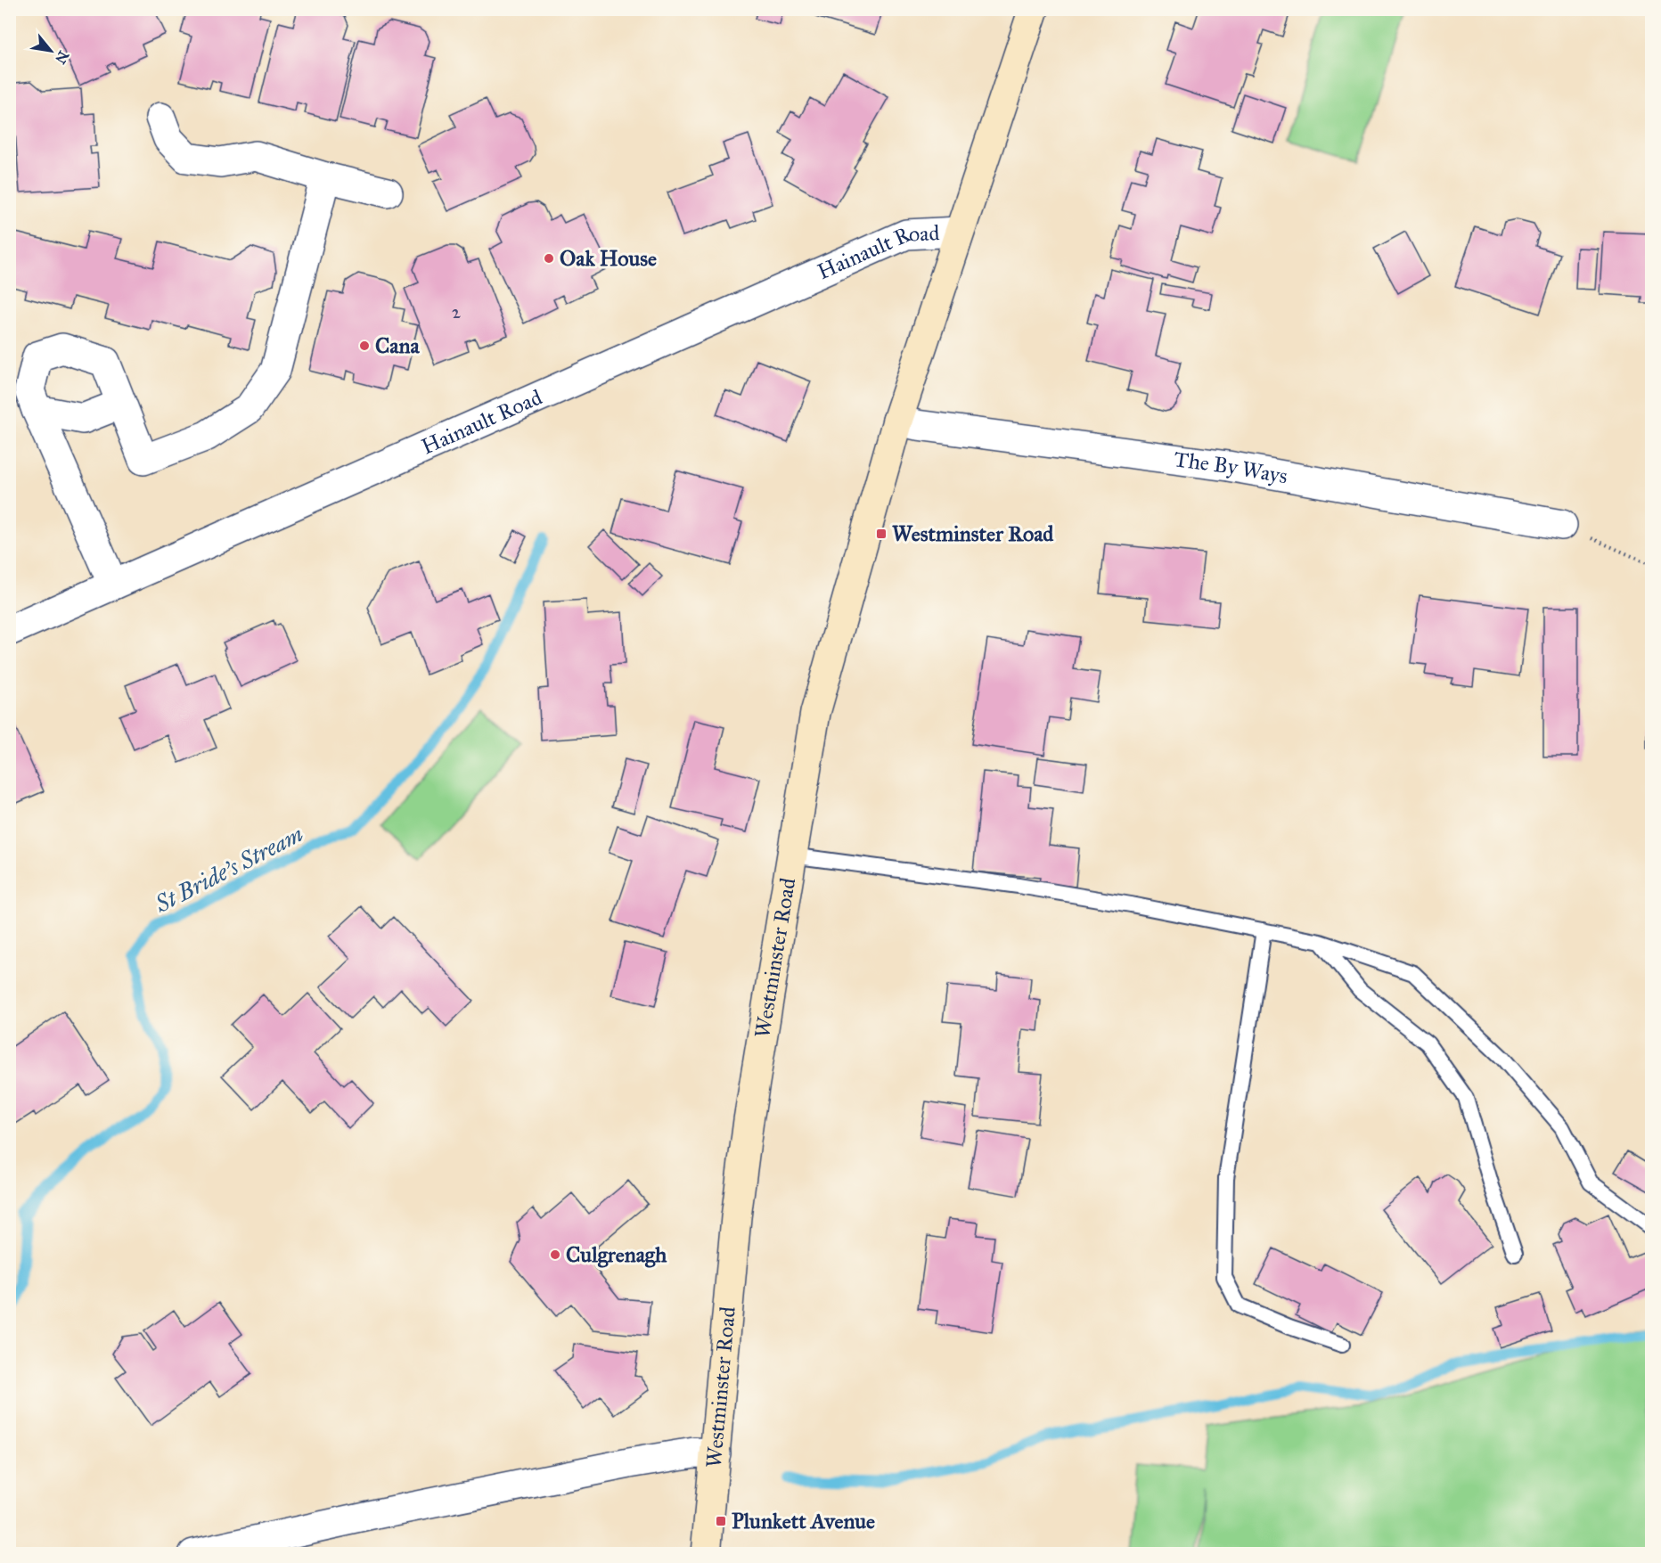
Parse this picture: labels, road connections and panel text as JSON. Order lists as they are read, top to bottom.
{
  "streets": {
    "street": ["Hainault Road", "The By Ways", "Westminster Road"]
  },
  "crossings": [
    ["Hainault Road", "Westminster Road"],
    ["The By Ways", "Westminster Road"]
  ],
  "water": ["St Bride's Stream"],
  "places": {
    "other": ["Oak House", "Cana", "Culgrenagh"],
    "transit": ["Westminster Road", "Plunkett Avenue"]
  },
  "house_numbers": ["2"],
  "north": "bottom right"
}
